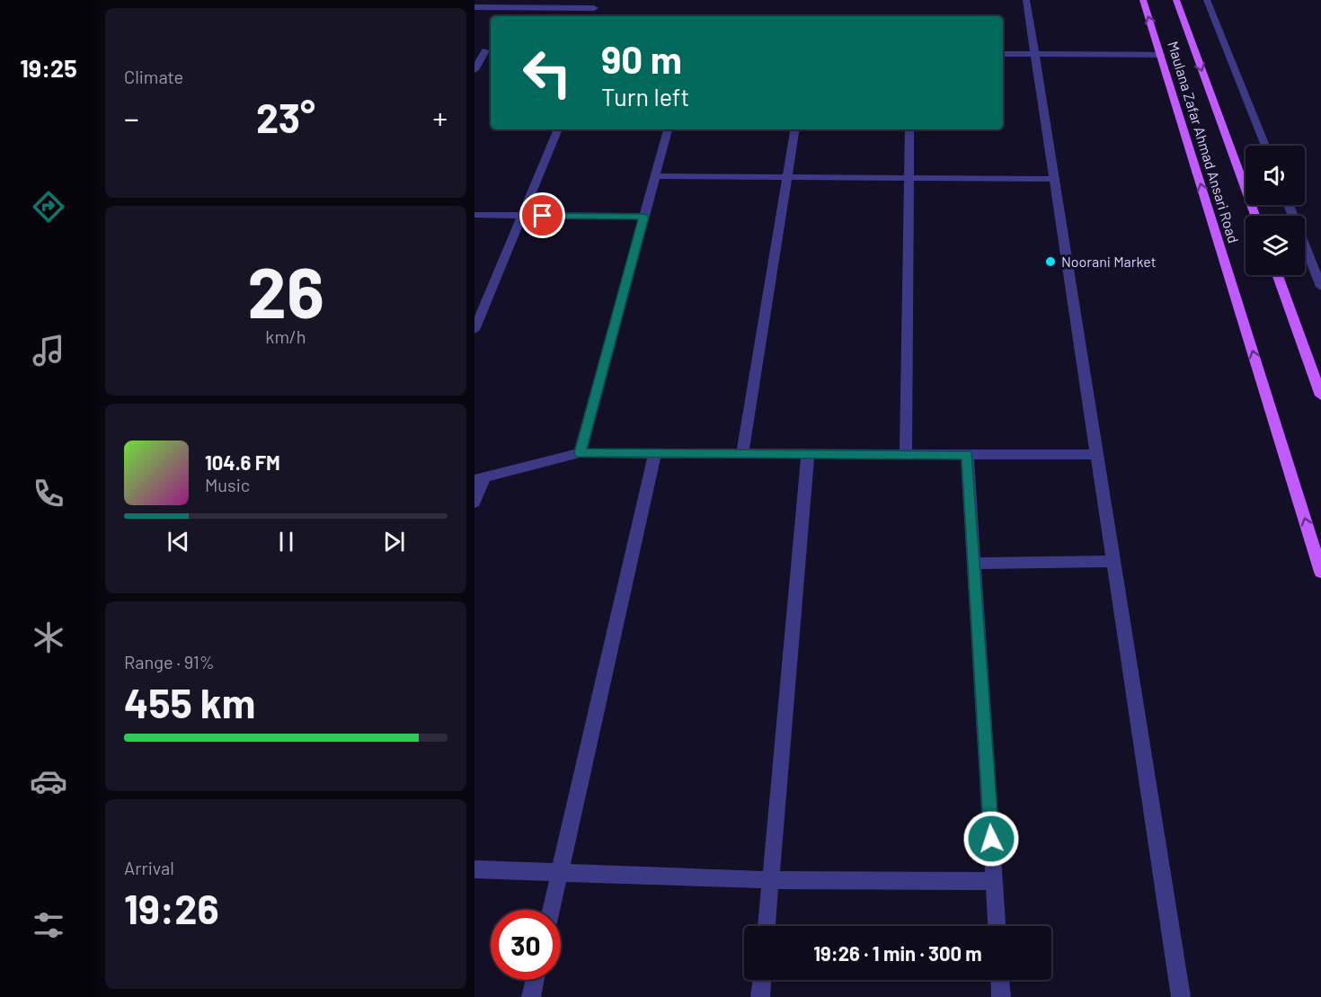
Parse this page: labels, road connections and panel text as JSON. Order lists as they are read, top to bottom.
{
  "streets": {
    "main road": ["Maulana Zafar Ahmad Ansari Road"]
  },
  "places": ["Noorani Market"],
  "page": {
    "tabs": "19:25",
    "tile": [
      "Climate",
      ["26", "km/h"],
      ["Range · 91%", "455 km"],
      ["Arrival", "19:26"]
    ],
    "turn": ["90 m", "Turn left"],
    "heat": ["−", "23°", "+"],
    "song": ["104.6 FM", "Music"],
    "limit": "30",
    "trip": "19:26 · 1 min · 300 m"
  }
}
